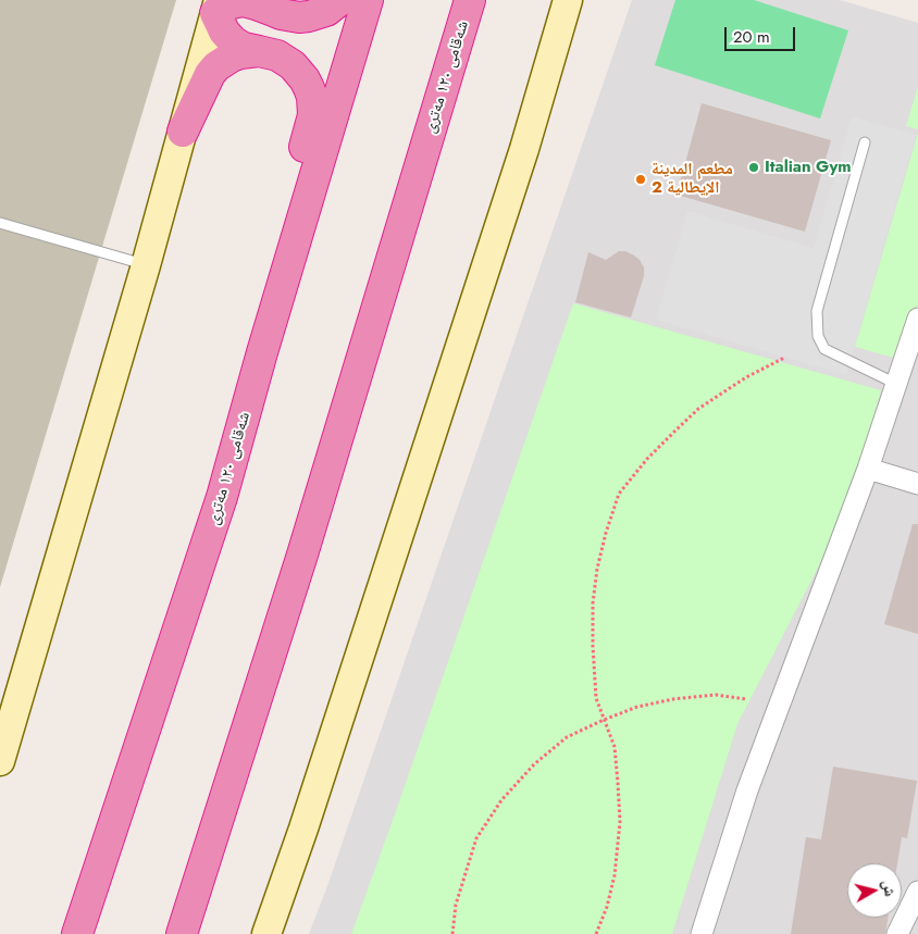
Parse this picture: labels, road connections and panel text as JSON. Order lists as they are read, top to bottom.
{
  "streets": {
    "highway": ["شەقامی ١٢٠ مەتری"]
  },
  "places": ["Italian Gym", "مطعم المدينة الإيطالية 2"],
  "scale_bar": "20 m",
  "north": "right"
}
